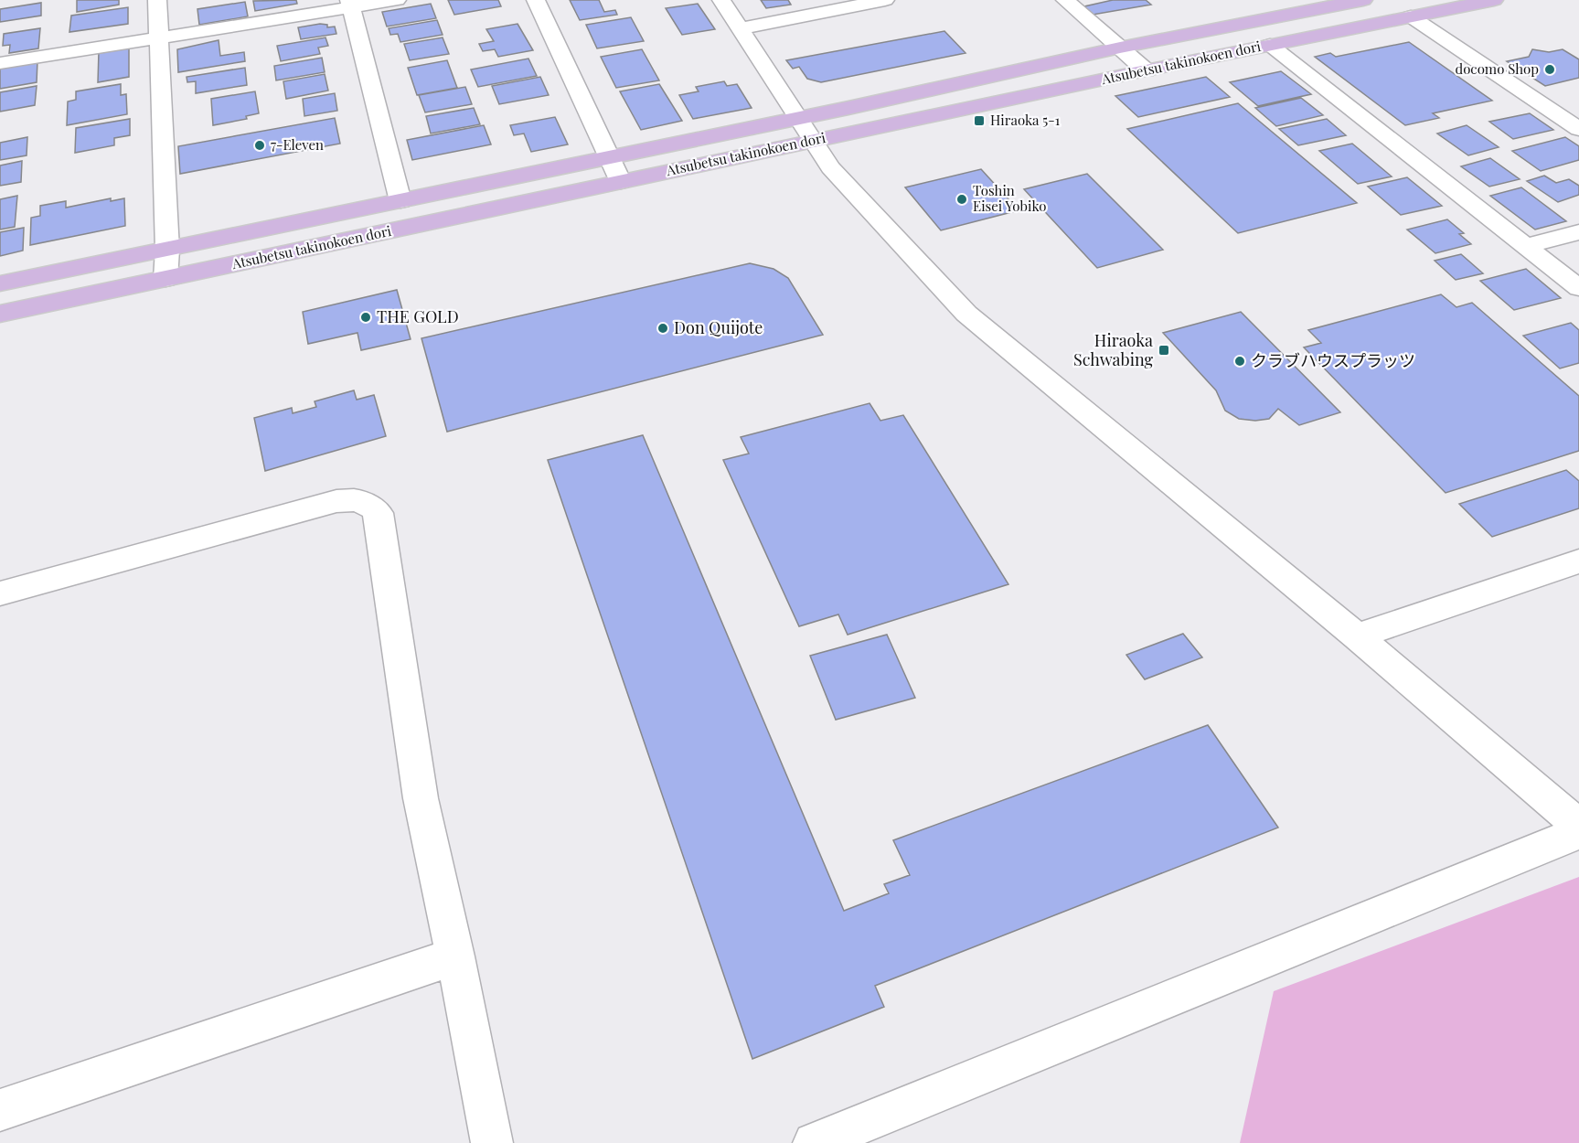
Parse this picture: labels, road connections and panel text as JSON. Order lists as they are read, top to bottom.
{
  "streets": {
    "main road": ["Atsubetsu takinokoen dori"]
  },
  "places": {
    "other": [
      "docomo Shop",
      "7-Eleven",
      "Toshin Eisei Yobiko",
      "THE GOLD",
      "Don Quijote",
      "クラブハウスプラッツ"
    ],
    "transit": ["Hiraoka 5-1", "Hiraoka Schwabing"]
  }
}
